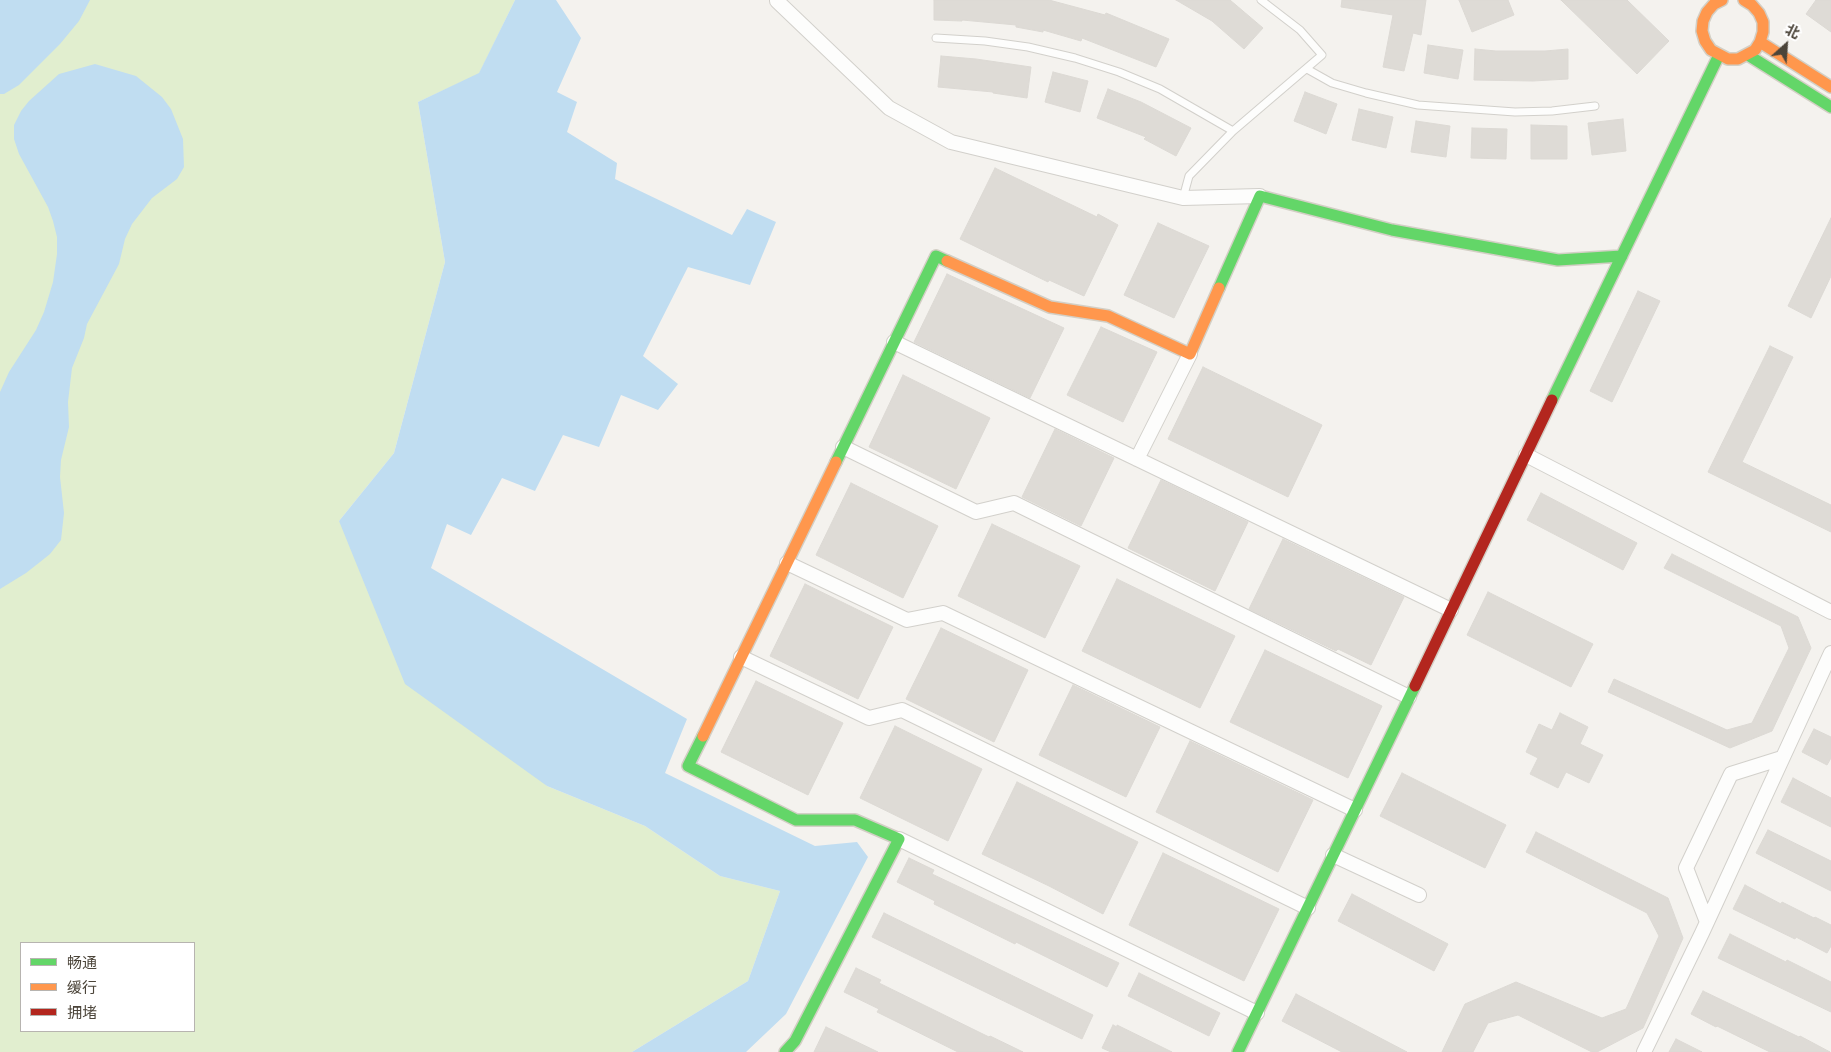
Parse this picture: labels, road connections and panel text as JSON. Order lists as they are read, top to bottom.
{
  "legend": ["畅通", "缓行", "拥堵"],
  "north": "top right"
}
